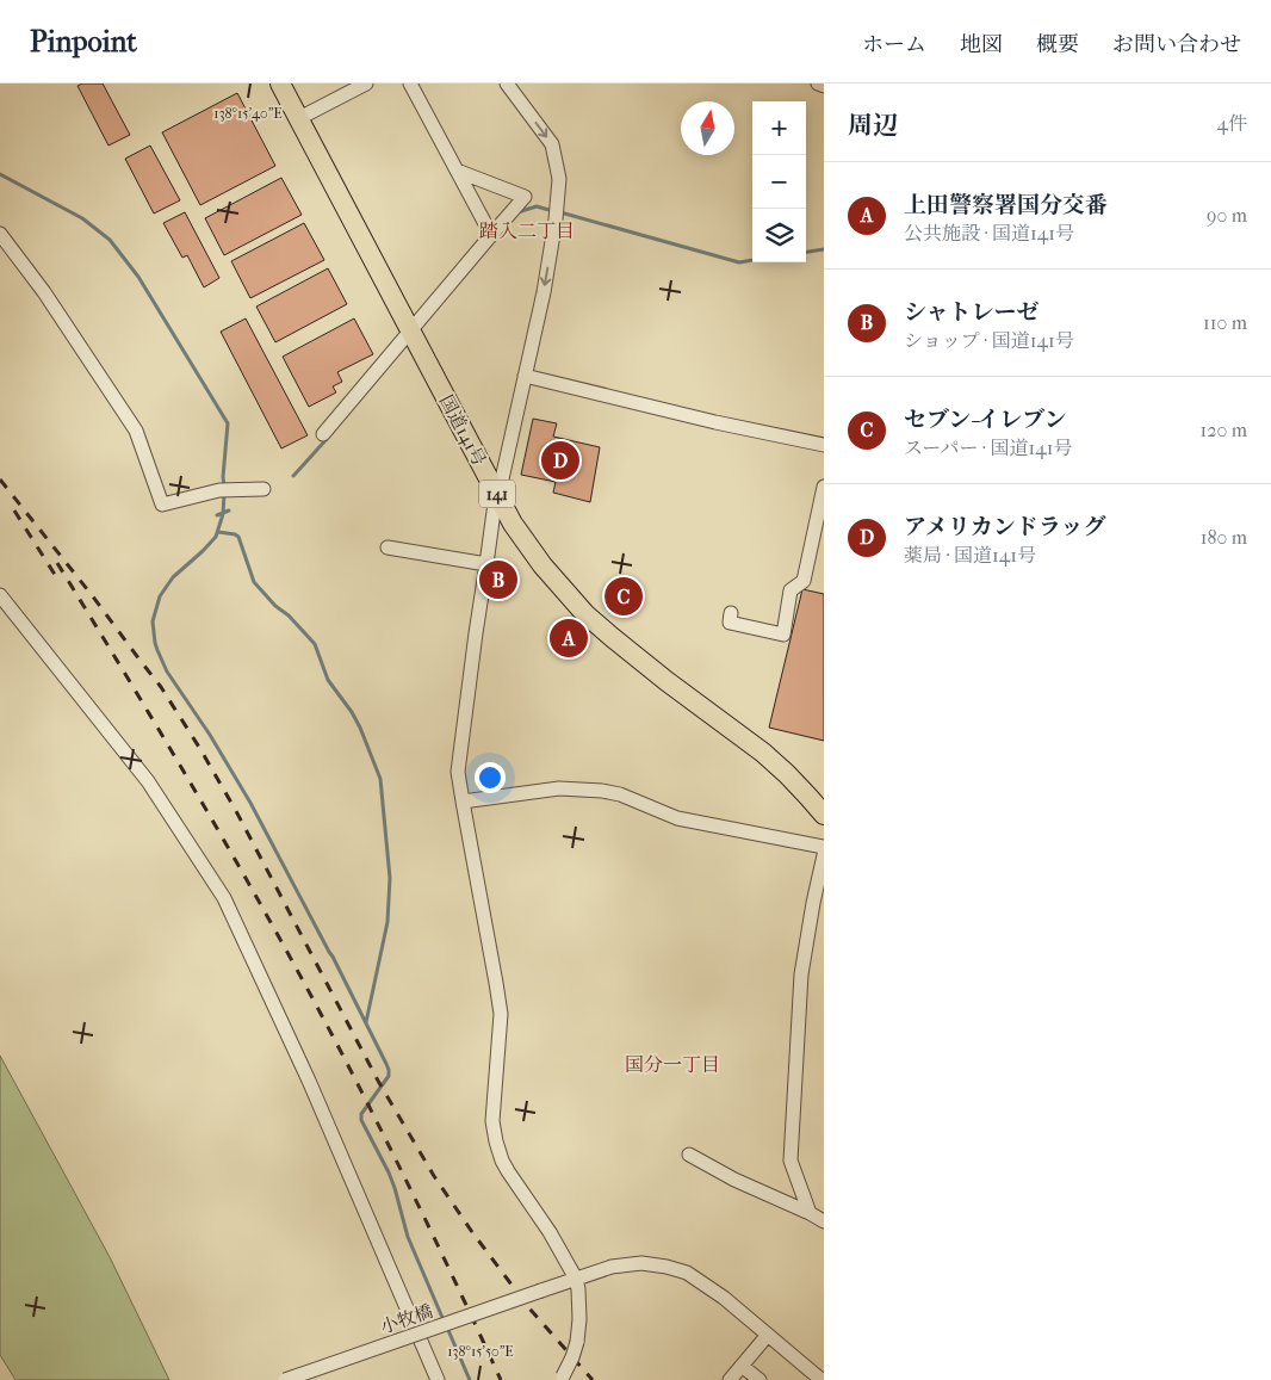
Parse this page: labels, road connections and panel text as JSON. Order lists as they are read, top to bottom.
{
  "streets": {
    "highway": ["国道141号", "141"],
    "street": ["小牧橋"]
  },
  "districts": ["踏入二丁目", "国分一丁目"],
  "north": "top",
  "page": {
    "header": "Pinpoint",
    "nav": [
      "ホーム",
      "地図",
      "概要",
      "お問い合わせ"
    ],
    "heading": ["周辺", "4件"],
    "map_buttons": ["+", "−"],
    "list": [
      {
        "mark": "A",
        "name": "上田警察署国分交番",
        "note": "公共施設 · 国道141号",
        "value": "90 m"
      },
      {
        "mark": "B",
        "name": "シャトレーゼ",
        "note": "ショップ · 国道141号",
        "value": "110 m"
      },
      {
        "mark": "C",
        "name": "セブン-イレブン",
        "note": "スーパー · 国道141号",
        "value": "120 m"
      },
      {
        "mark": "D",
        "name": "アメリカンドラッグ",
        "note": "薬局 · 国道141号",
        "value": "180 m"
      }
    ],
    "pins": [
      "D",
      "B",
      "C",
      "A"
    ]
  },
  "coordinates": ["138°15'40\"E", "138°15'50\"E"]
}
